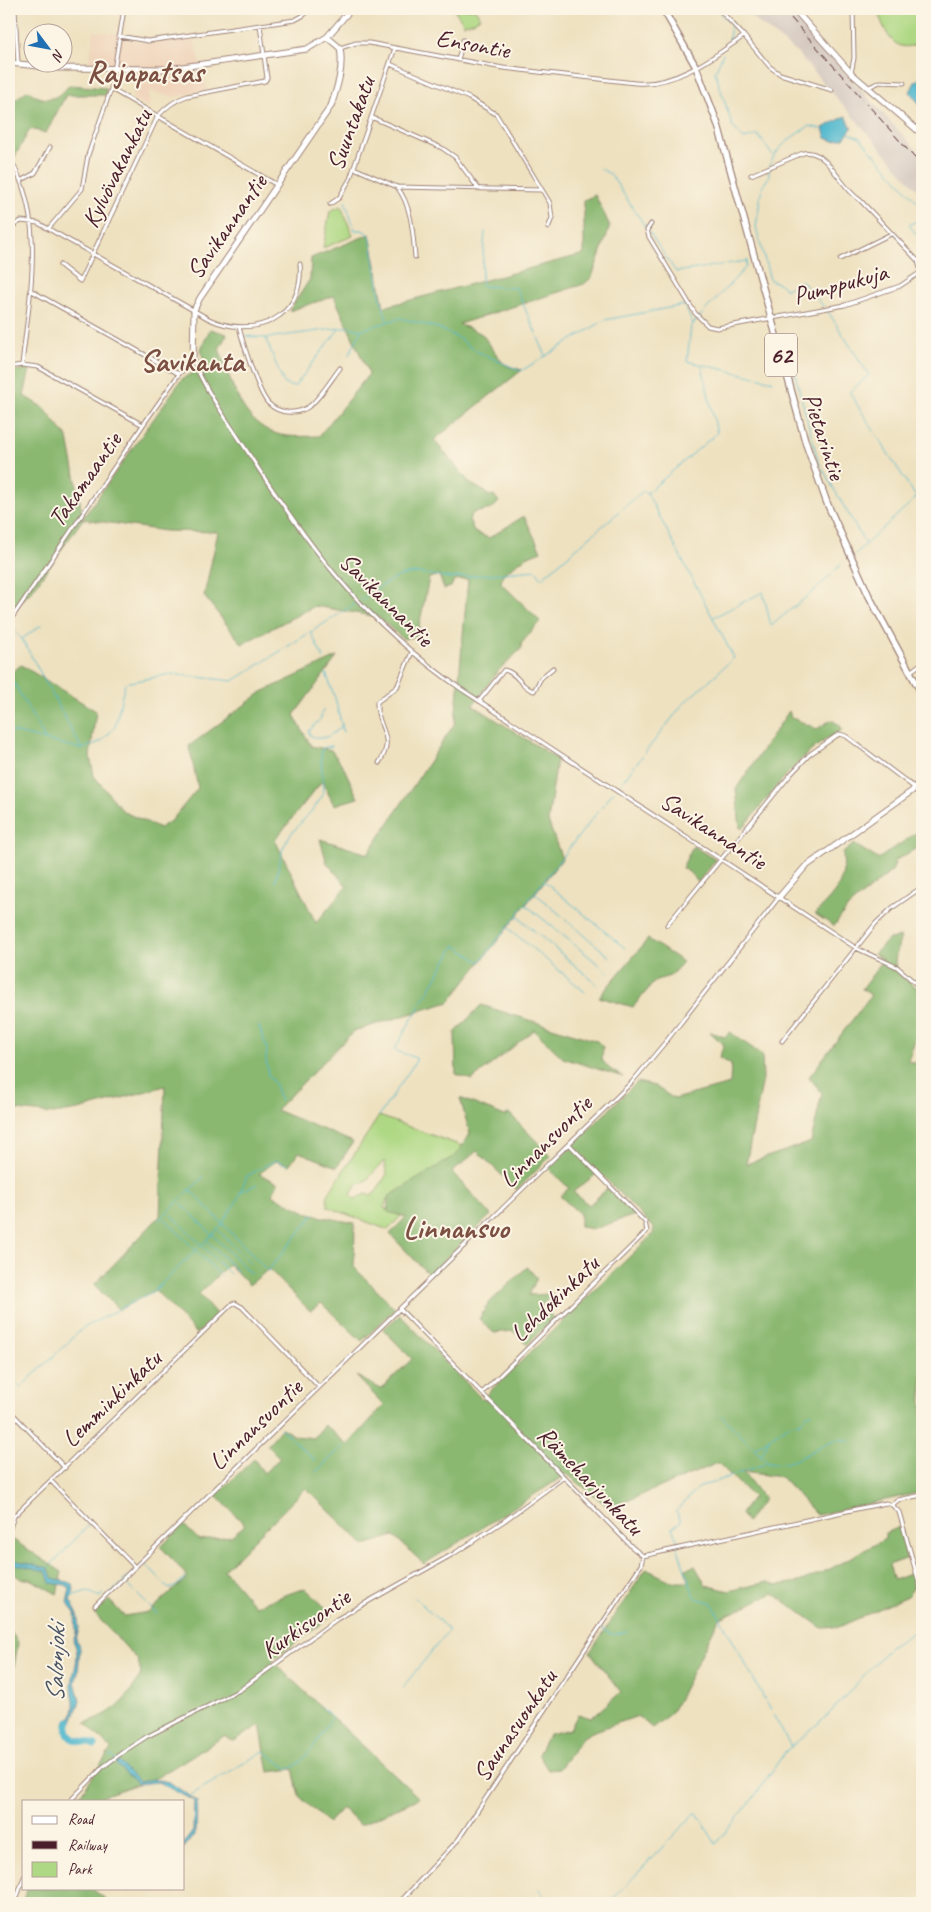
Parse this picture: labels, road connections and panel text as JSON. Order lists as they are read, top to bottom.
{
  "streets": {
    "main road": ["62", "Pietarintie"],
    "street": [
      "Ensontie",
      "Suuntakatu",
      "Kylvövakankatu",
      "Savikannantie",
      "Pumppukuja",
      "Takamaantie",
      "Linnansuontie",
      "Lehdokinkatu",
      "Lemminkinkatu",
      "Rämeharjunkatu",
      "Kurkisuontie",
      "Saunasuonkatu"
    ]
  },
  "crossings": [
    ["Ensontie", "Suuntakatu"],
    ["Ensontie", "Savikannantie"],
    ["Ensontie", "Pietarintie"],
    ["Savikannantie", "Takamaantie"],
    ["Savikannantie", "Linnansuontie"],
    ["Pumppukuja", "Pietarintie"],
    ["Linnansuontie", "Lehdokinkatu"],
    ["Linnansuontie", "Lemminkinkatu"],
    ["Linnansuontie", "Rämeharjunkatu"],
    ["Lehdokinkatu", "Rämeharjunkatu"],
    ["Rämeharjunkatu", "Kurkisuontie"],
    ["Rämeharjunkatu", "Saunasuonkatu"]
  ],
  "districts": ["Rajapatsas", "Savikanta", "Linnansuo"],
  "water": ["Salonjoki"],
  "legend": ["Road", "Railway", "Park"],
  "north": "bottom right"
}
